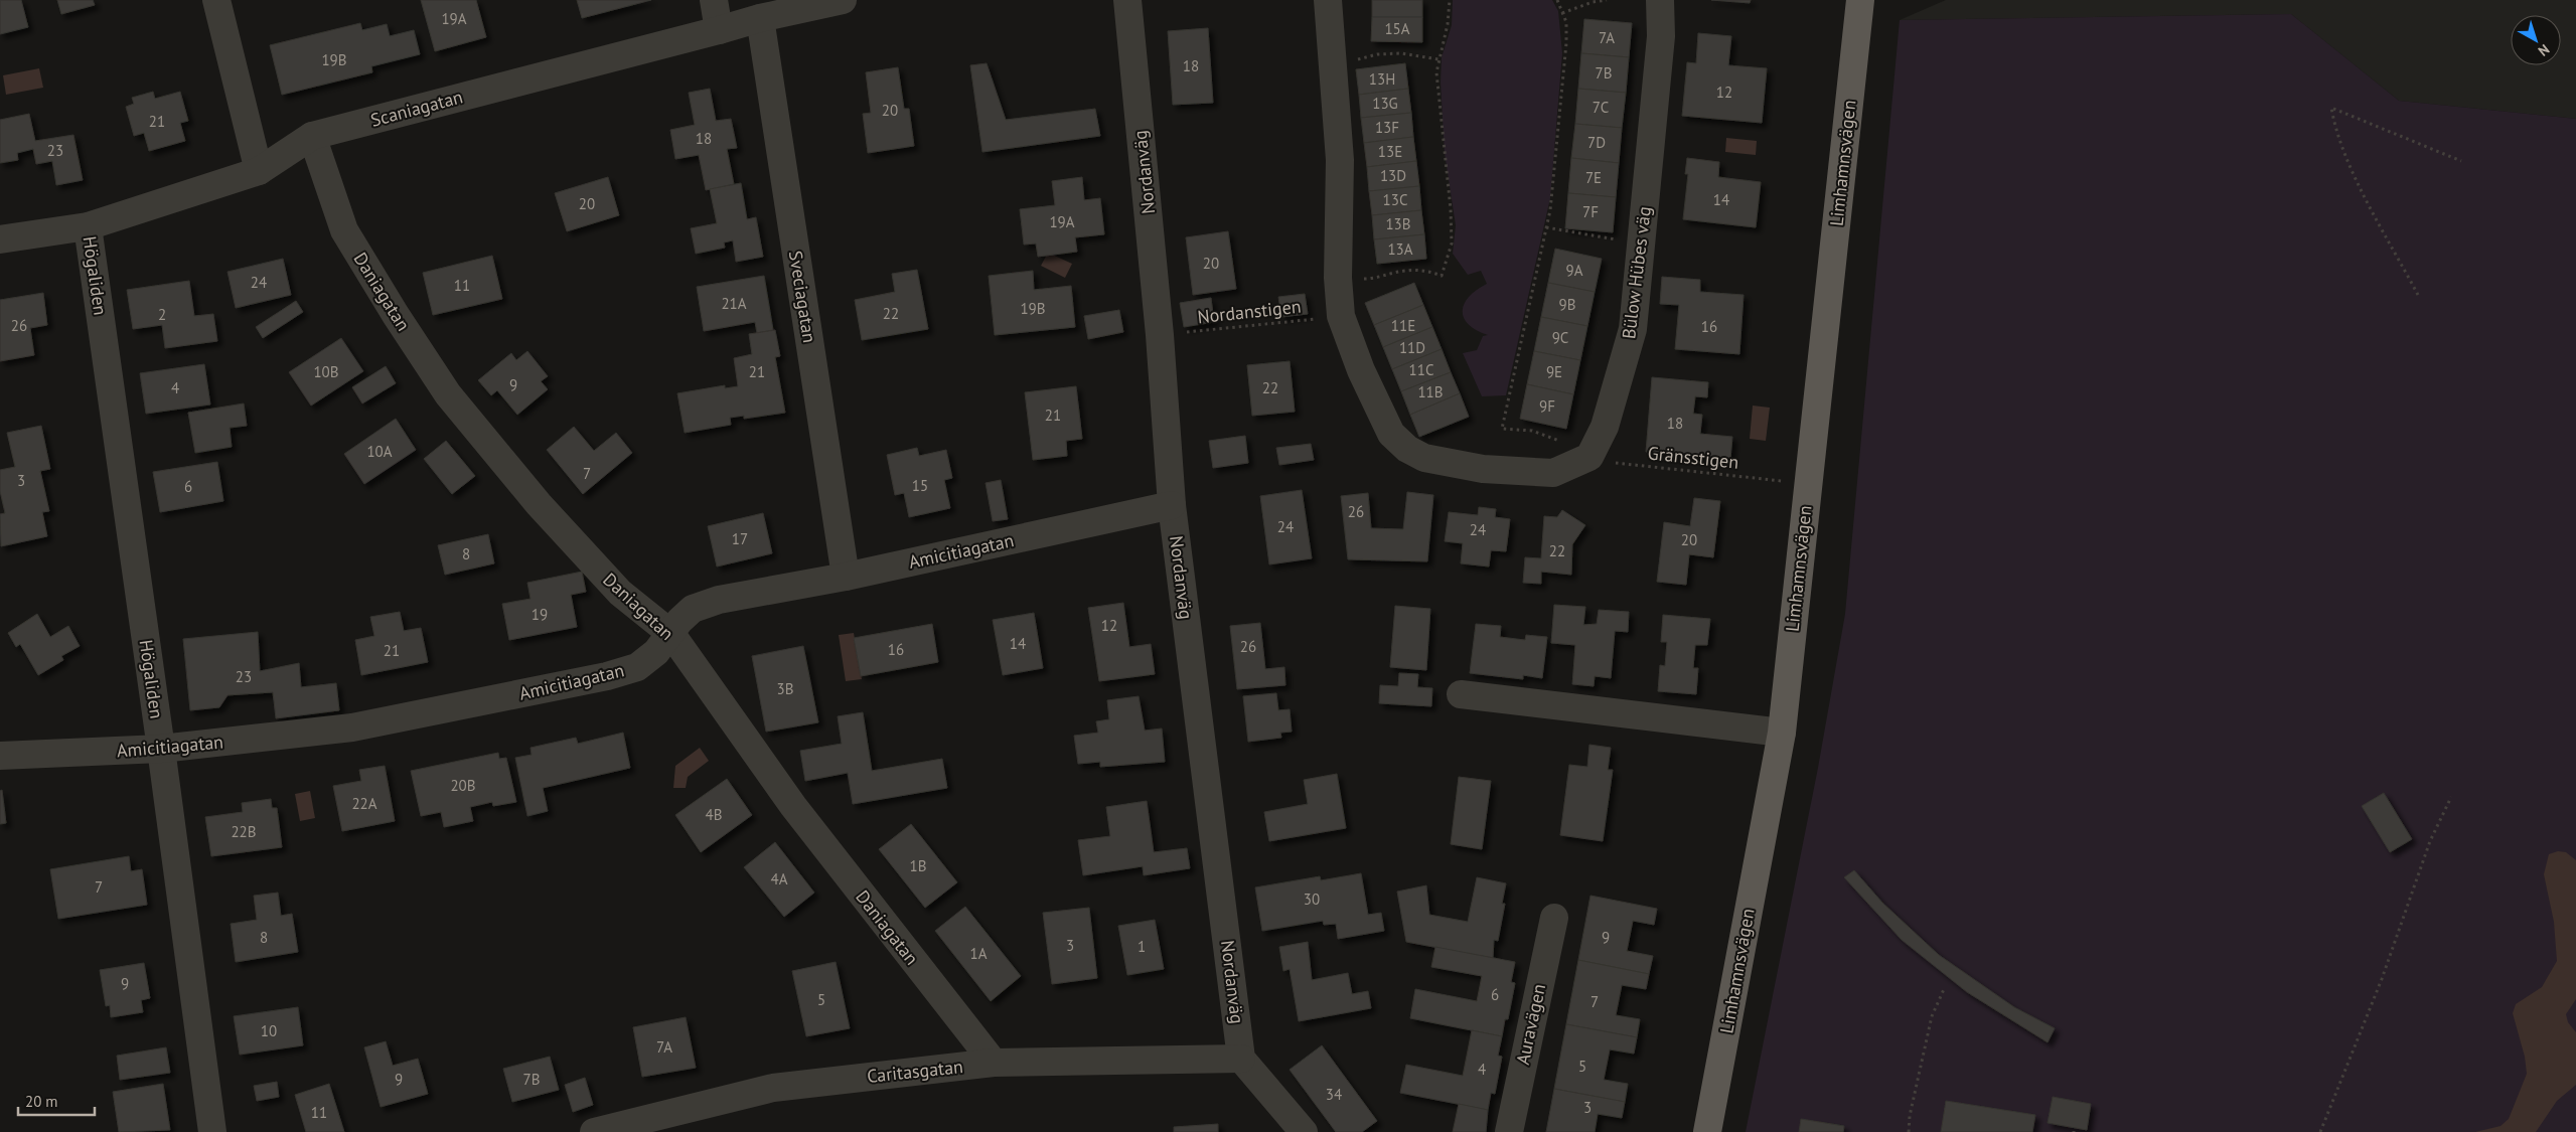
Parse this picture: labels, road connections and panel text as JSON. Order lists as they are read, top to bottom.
{
  "streets": {
    "main road": ["Limhamnsvägen"],
    "street": [
      "Scaniagatan",
      "Nordanväg",
      "Bülow Hübes väg",
      "Högaliden",
      "Daniagatan",
      "Sveciagatan",
      "Amicitiagatan",
      "Auravägen",
      "Caritasgatan"
    ],
    "path": ["Nordanstigen", "Gränsstigen"]
  },
  "crossings": [
    ["Scaniagatan", "Högaliden"],
    ["Scaniagatan", "Daniagatan"],
    ["Scaniagatan", "Sveciagatan"],
    ["Nordanväg", "Nordanstigen"],
    ["Nordanväg", "Amicitiagatan"],
    ["Nordanväg", "Caritasgatan"],
    ["Bülow Hübes väg", "Gränsstigen"],
    ["Högaliden", "Amicitiagatan"],
    ["Daniagatan", "Amicitiagatan"],
    ["Daniagatan", "Caritasgatan"],
    ["Sveciagatan", "Amicitiagatan"]
  ],
  "house_numbers": [
    "19A",
    "15A",
    "7A",
    "19B",
    "18",
    "7B",
    "13H",
    "12",
    "13G",
    "7C",
    "20",
    "21",
    "13F",
    "18",
    "7D",
    "23",
    "13E",
    "13D",
    "7E",
    "13C",
    "14",
    "20",
    "7F",
    "19A",
    "13B",
    "13A",
    "20",
    "9A",
    "24",
    "11",
    "21A",
    "9B",
    "19B",
    "22",
    "2",
    "26",
    "11E",
    "16",
    "9C",
    "11D",
    "11C",
    "10B",
    "21",
    "9E",
    "9",
    "4",
    "22",
    "11B",
    "9F",
    "21",
    "18",
    "10A",
    "7",
    "3",
    "15",
    "6",
    "26",
    "24",
    "24",
    "17",
    "20",
    "22",
    "8",
    "19",
    "12",
    "14",
    "26",
    "16",
    "21",
    "23",
    "3B",
    "20B",
    "22A",
    "4B",
    "22B",
    "1B",
    "4A",
    "7",
    "30",
    "8",
    "9",
    "3",
    "1",
    "1A",
    "9",
    "6",
    "5",
    "7",
    "10",
    "7A",
    "5",
    "4",
    "9",
    "7B",
    "34",
    "3",
    "11"
  ],
  "scale_bar": "20 m",
  "north": "bottom right"
}
